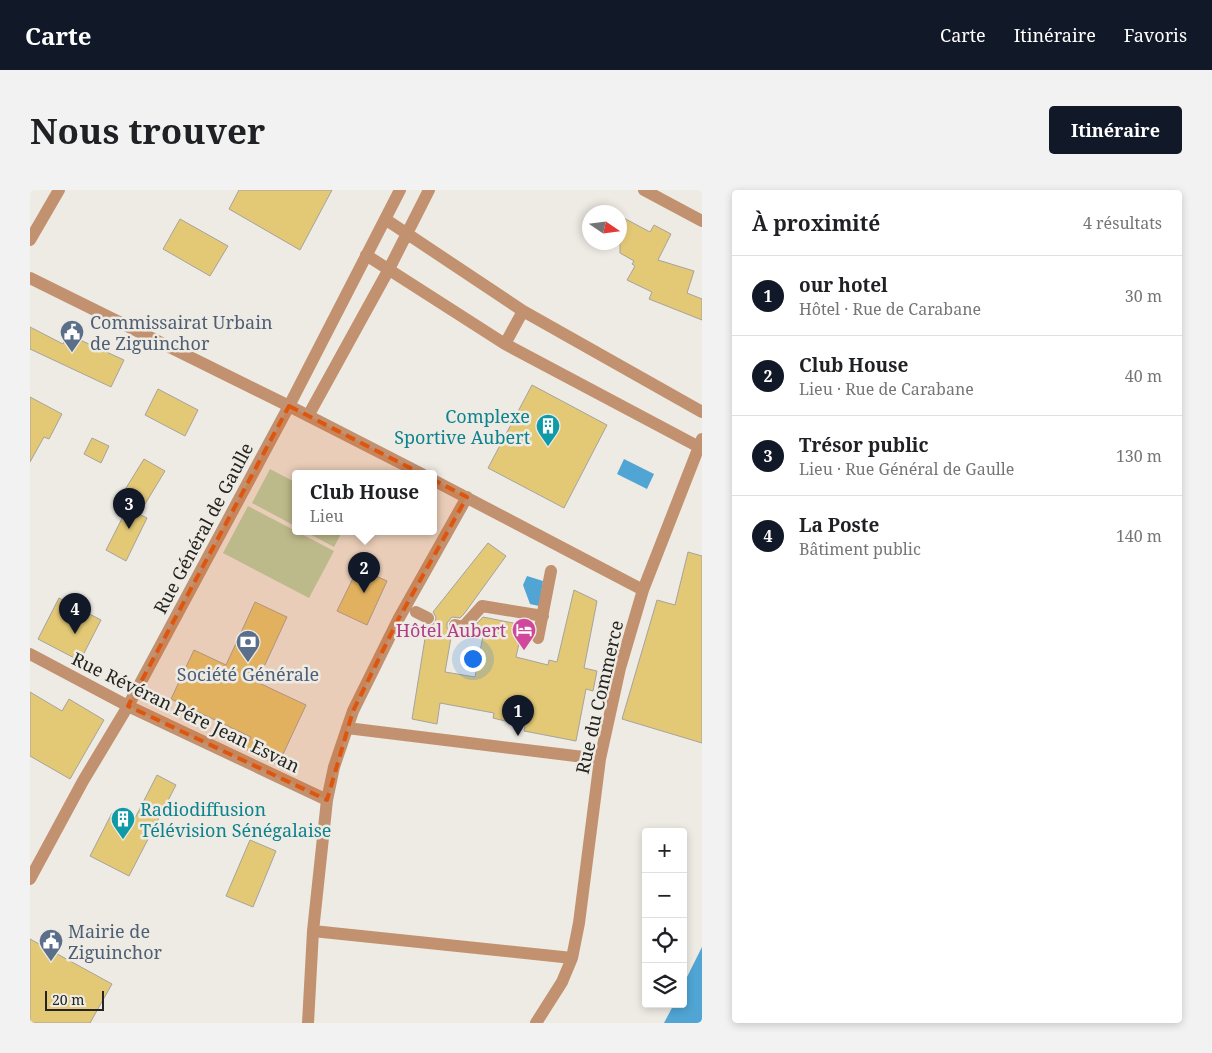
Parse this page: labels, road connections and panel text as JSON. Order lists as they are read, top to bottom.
{
  "streets": {
    "street": ["Rue Général de Gaulle", "Rue du Commerce", "Rue Révéran Pére Jean Esvan"]
  },
  "crossings": [
    ["Rue Général de Gaulle", "Rue Révéran Pére Jean Esvan"]
  ],
  "places": {
    "public building": ["Commissairat Urbain de Ziguinchor", "Mairie de Ziguinchor"],
    "building": ["Complexe Sportive Aubert", "Radiodiffusion Télévision Sénégalaise"],
    "hotel": ["Hôtel Aubert"],
    "bank": ["Société Générale"]
  },
  "scale_bar": "20 m",
  "north": "right",
  "page": {
    "header": "Carte",
    "nav": ["Carte", "Itinéraire", "Favoris"],
    "buttons": "Itinéraire",
    "title": "Nous trouver",
    "heading": ["À proximité", "4 résultats"],
    "list": [
      {
        "mark": "1",
        "name": "our hotel",
        "note": "Hôtel · Rue de Carabane",
        "value": "30 m"
      },
      {
        "mark": "2",
        "name": "Club House",
        "note": "Lieu · Rue de Carabane",
        "value": "40 m"
      },
      {
        "mark": "3",
        "name": "Trésor public",
        "note": "Lieu · Rue Général de Gaulle",
        "value": "130 m"
      },
      {
        "mark": "4",
        "name": "La Poste",
        "note": "Bâtiment public",
        "value": "140 m"
      }
    ],
    "popup": ["Club House", "Lieu"],
    "pins": [
      "3",
      "2",
      "4",
      "1"
    ],
    "map_buttons": ["+", "−"],
    "scale": "20 m"
  }
}
